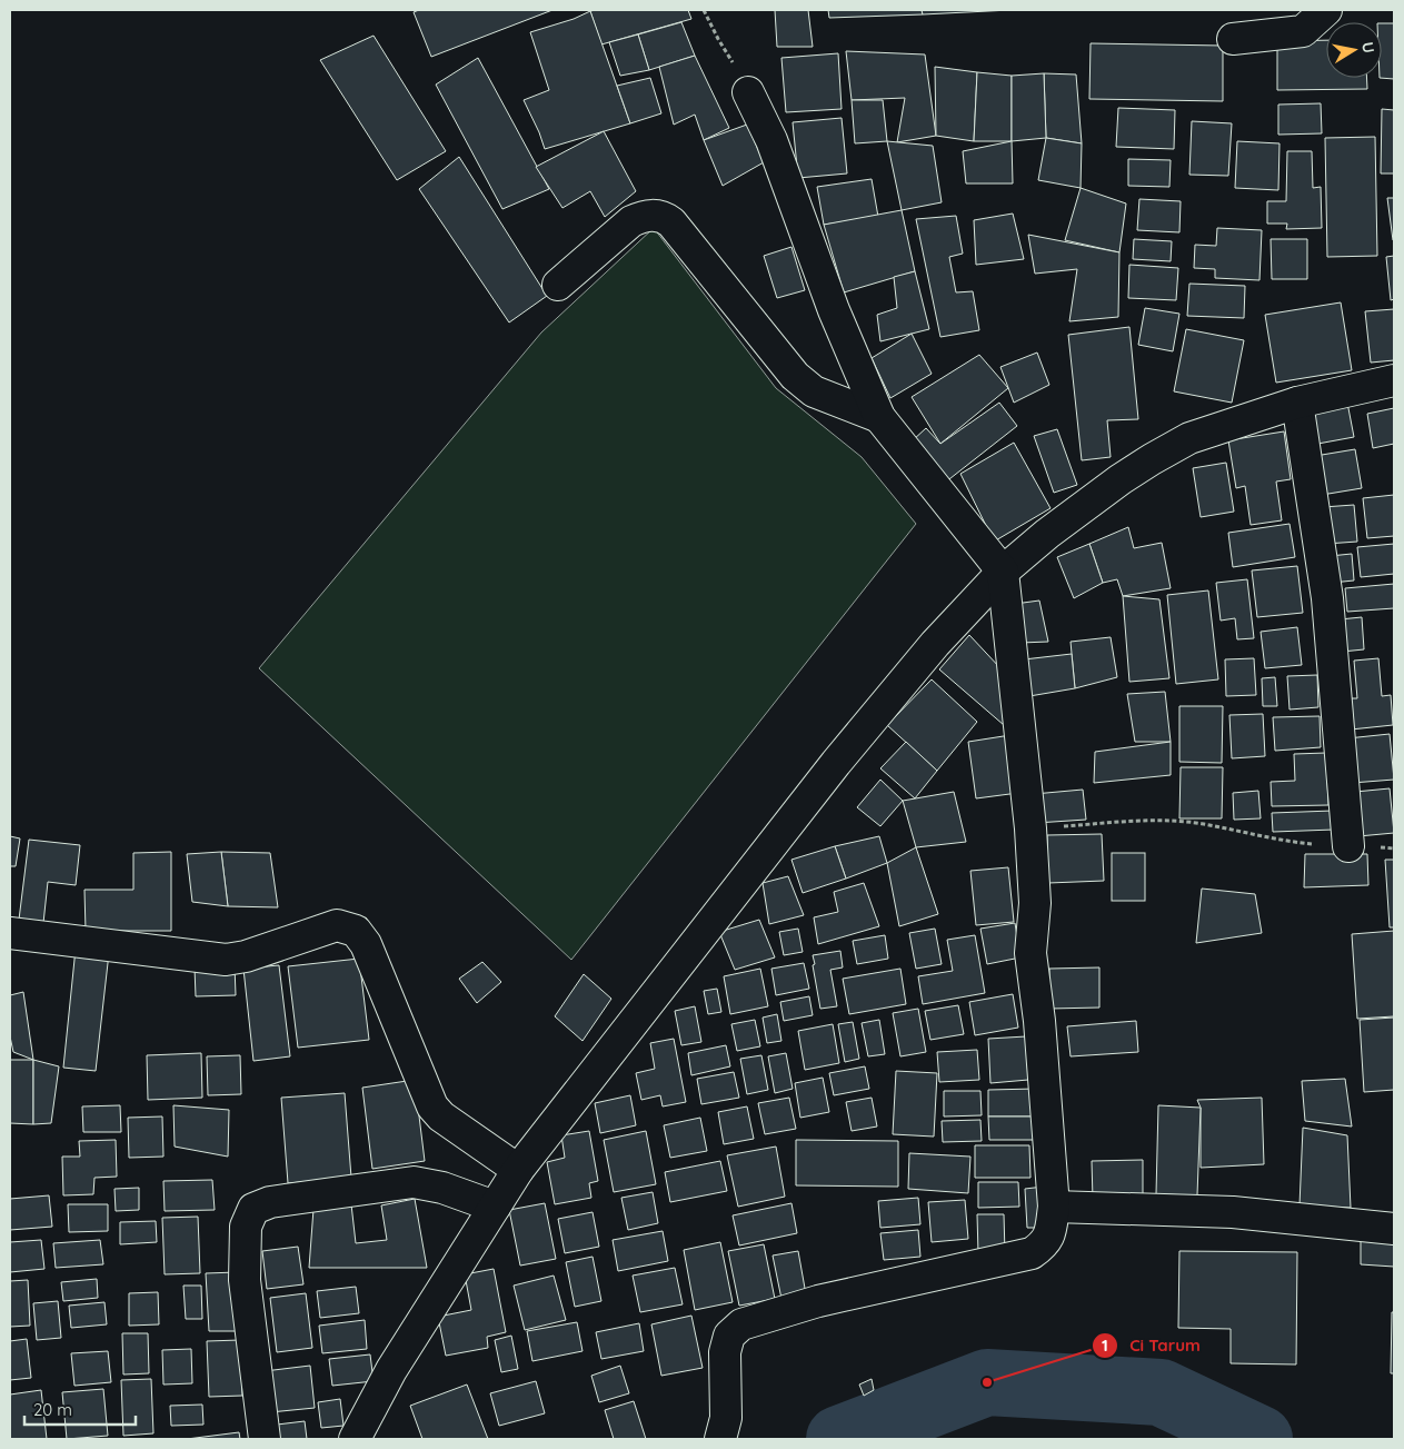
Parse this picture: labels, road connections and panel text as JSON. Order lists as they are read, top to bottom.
{
  "places": ["Ci Tarum"],
  "scale_bar": "20 m",
  "north": "right"
}
